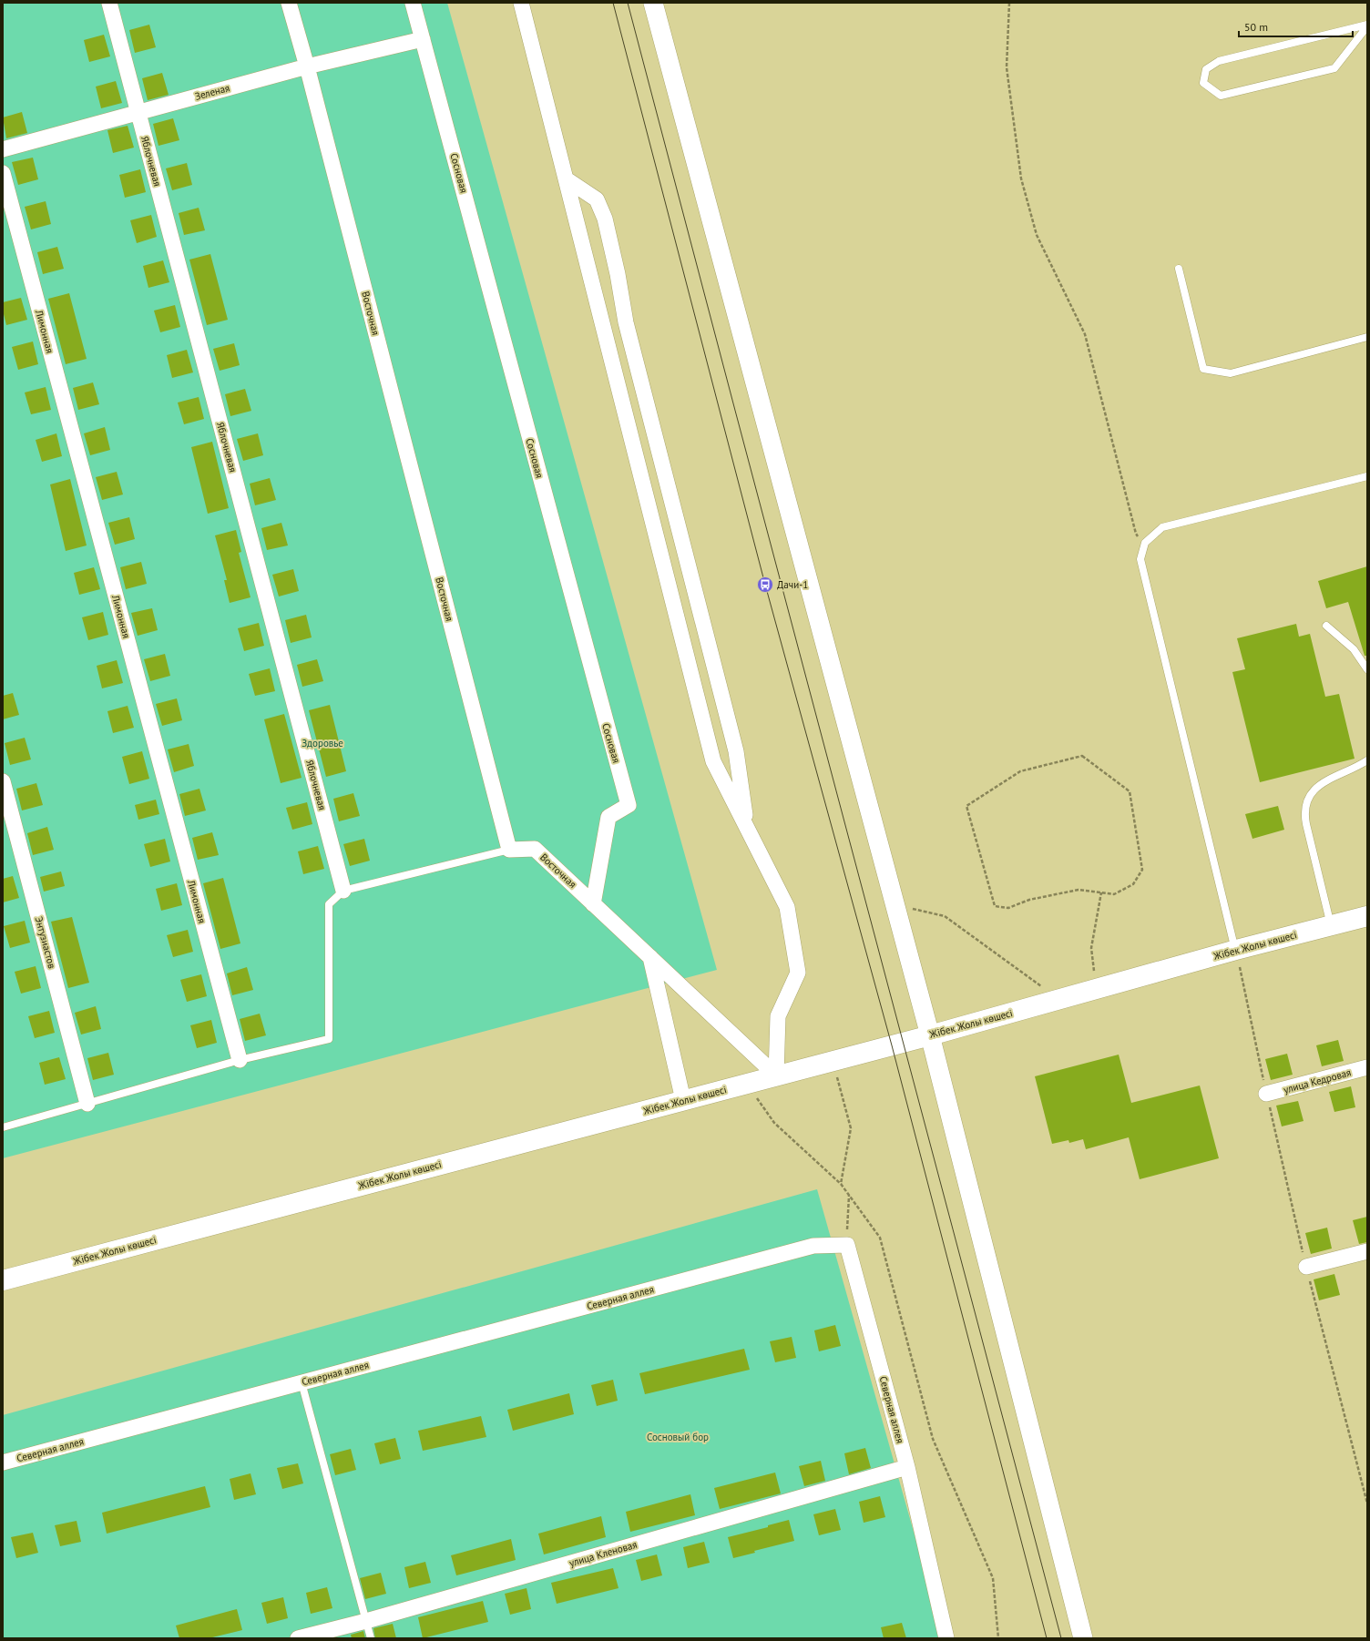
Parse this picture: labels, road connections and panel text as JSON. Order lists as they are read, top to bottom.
{
  "streets": {
    "highway": ["Жібек Жолы көшесі"],
    "street": [
      "Зеленая",
      "Яблочневая",
      "Сосновая",
      "Восточная",
      "Лимонная",
      "Энтузиастов",
      "улица Кедровая",
      "Северная аллея",
      "улица Кленовая"
    ]
  },
  "crossings": [
    ["Зеленая", "Яблочневая"],
    ["Зеленая", "Сосновая"],
    ["Зеленая", "Восточная"],
    ["Сосновая", "Восточная"],
    ["Восточная", "Жібек Жолы көшесі"],
    ["Северная аллея", "улица Кленовая"]
  ],
  "parks": ["Здоровье", "Сосновый бор"],
  "places": {
    "bus stop": ["Дачи-1"]
  },
  "scale_bar": "50 m"
}
